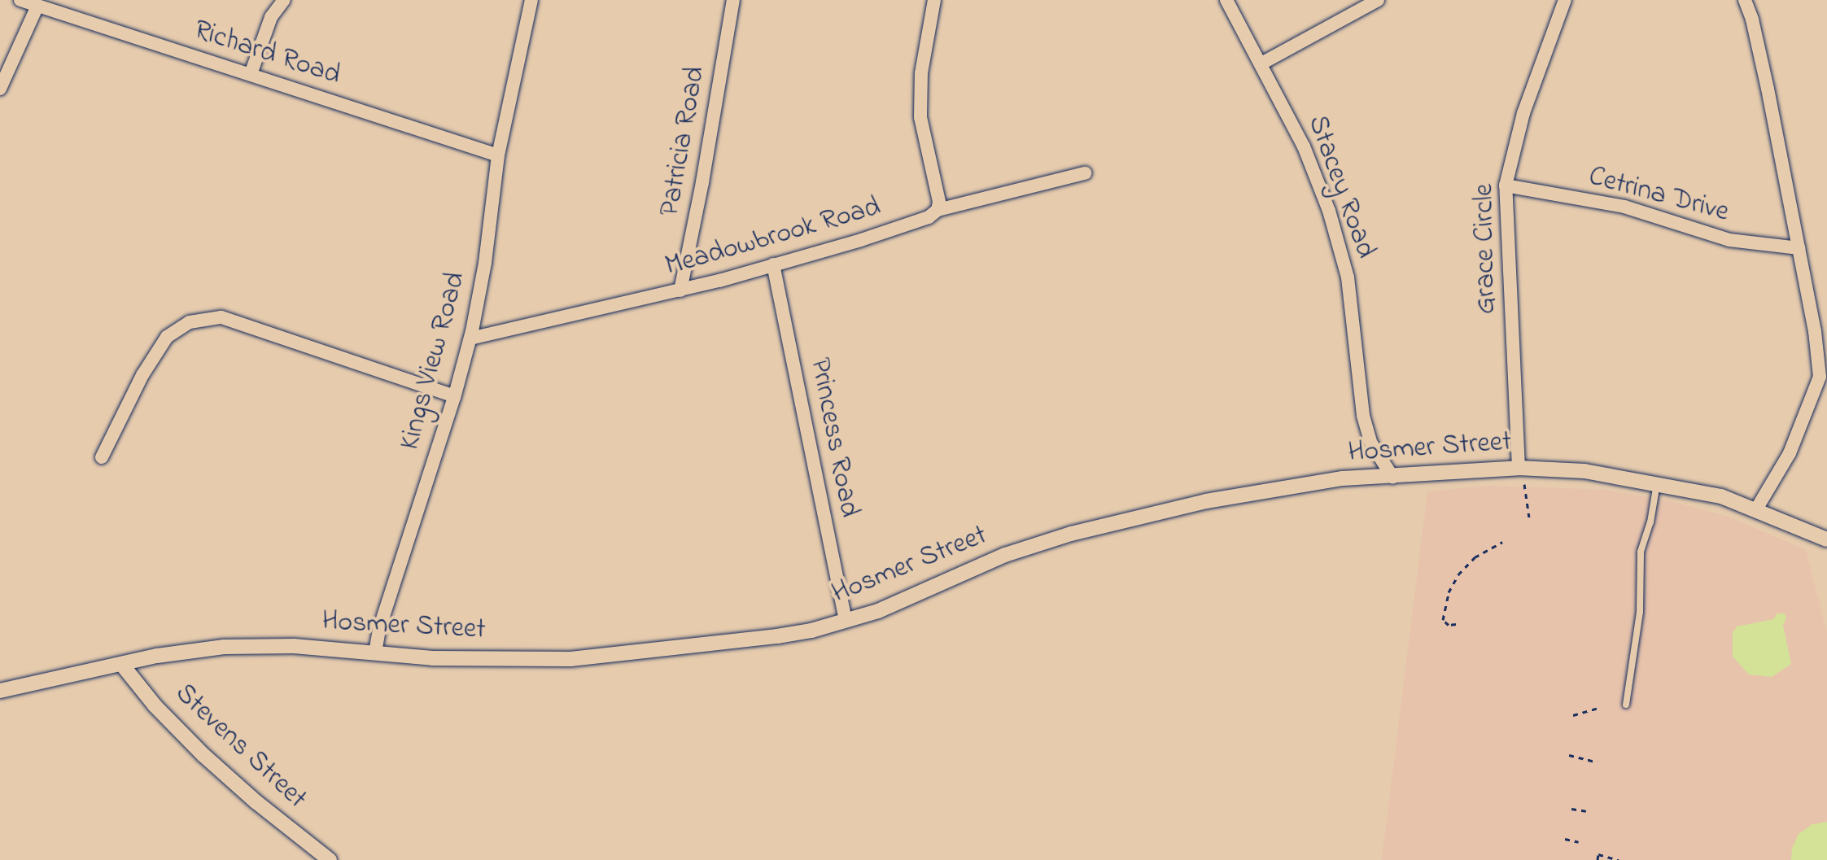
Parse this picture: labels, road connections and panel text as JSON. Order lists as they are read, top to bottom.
{
  "streets": {
    "street": [
      "Richard Road",
      "Patricia Road",
      "Stacey Road",
      "Cetrina Drive",
      "Meadowbrook Road",
      "Grace Circle",
      "Kings View Road",
      "Princess Road",
      "Hosmer Street",
      "Stevens Street"
    ]
  },
  "crossings": [
    ["Richard Road", "Kings View Road"],
    ["Patricia Road", "Meadowbrook Road"],
    ["Stacey Road", "Hosmer Street"],
    ["Cetrina Drive", "Grace Circle"],
    ["Meadowbrook Road", "Kings View Road"],
    ["Meadowbrook Road", "Princess Road"],
    ["Grace Circle", "Hosmer Street"],
    ["Kings View Road", "Hosmer Street"],
    ["Princess Road", "Hosmer Street"],
    ["Hosmer Street", "Stevens Street"]
  ]
}
